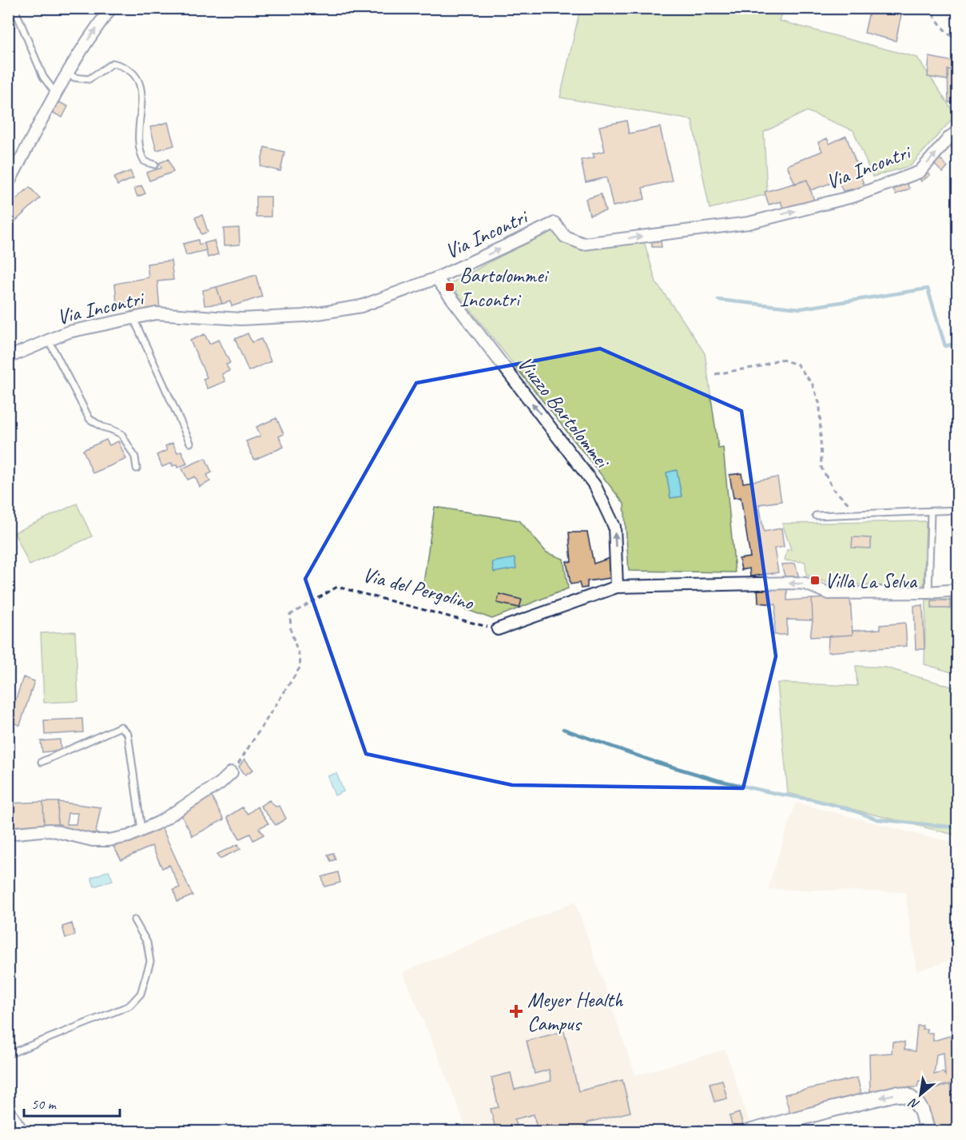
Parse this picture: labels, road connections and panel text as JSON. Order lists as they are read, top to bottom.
{
  "streets": {
    "street": ["Via Incontri", "Viuzzo Bartolommei"],
    "path": ["Via del Pergolino"]
  },
  "crossings": [
    ["Via Incontri", "Viuzzo Bartolommei"]
  ],
  "one_way": ["Via Incontri", "Viuzzo Bartolommei"],
  "places": {
    "transit": ["Bartolommei Incontri", "Villa La Selva"],
    "health": ["Meyer Health Campus"]
  },
  "scale_bar": "50 m",
  "north": "bottom left"
}
